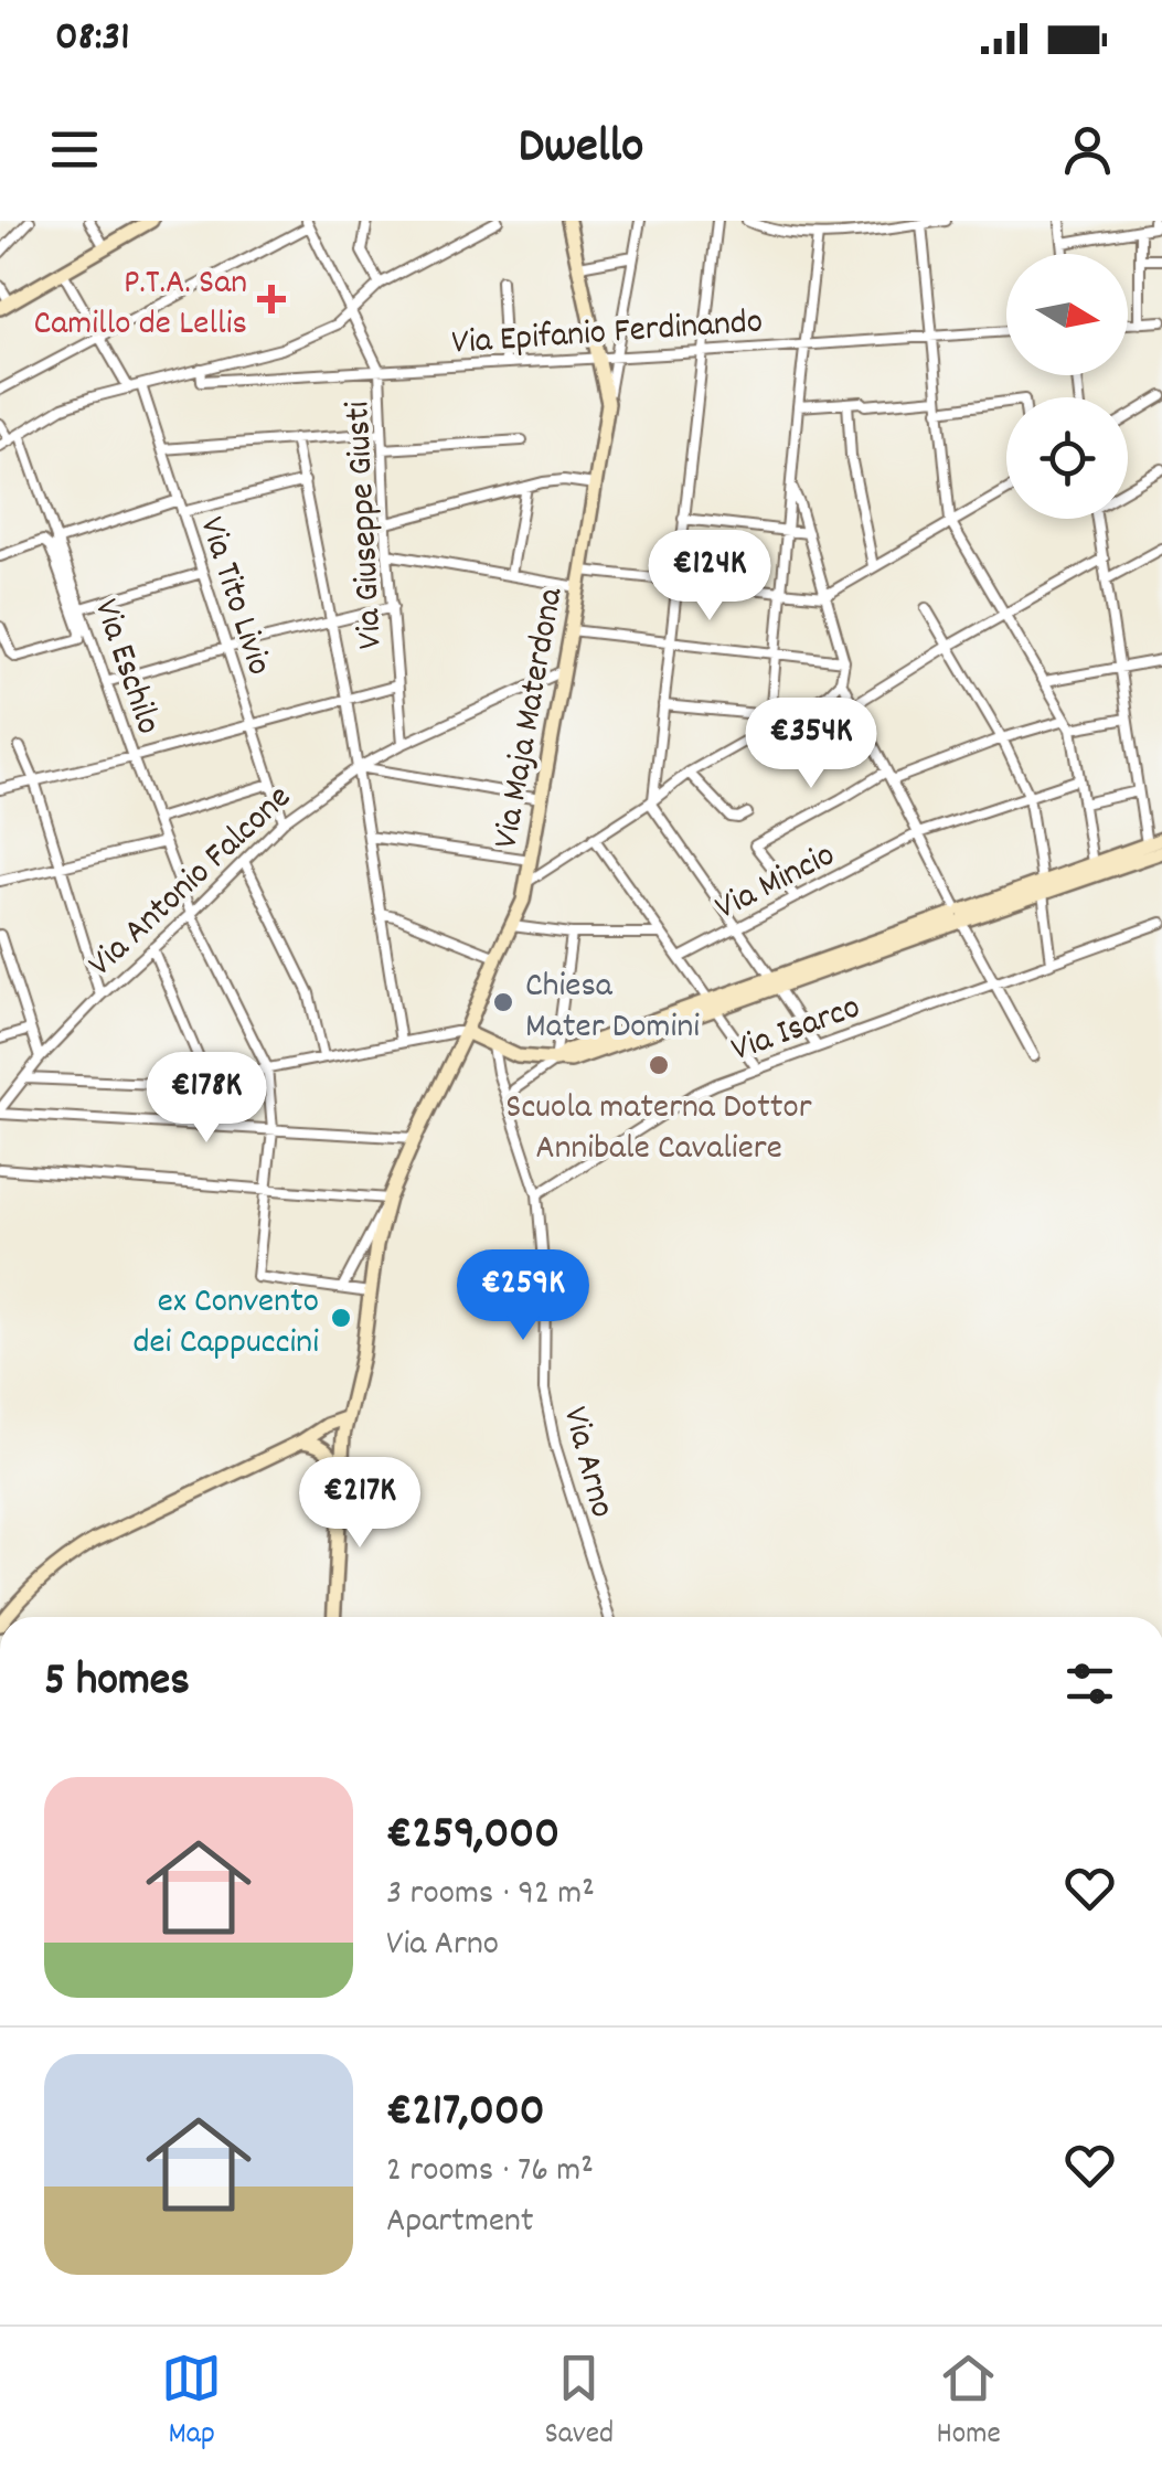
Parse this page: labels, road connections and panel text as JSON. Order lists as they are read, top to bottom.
{
  "streets": {
    "main road": ["Via Maja Materdona"],
    "street": [
      "Via Epifanio Ferdinando",
      "Via Giuseppe Giusti",
      "Via Tito Livio",
      "Via Eschilo",
      "Via Antonio Falcone",
      "Via Mincio",
      "Via Isarco",
      "Via Arno"
    ]
  },
  "crossings": [
    ["Via Epifanio Ferdinando", "Via Giuseppe Giusti"],
    ["Via Epifanio Ferdinando", "Via Maja Materdona"],
    ["Via Giuseppe Giusti", "Via Antonio Falcone"],
    ["Via Tito Livio", "Via Antonio Falcone"],
    ["Via Eschilo", "Via Antonio Falcone"],
    ["Via Maja Materdona", "Via Antonio Falcone"],
    ["Via Isarco", "Via Arno"]
  ],
  "places": {
    "health": ["P.T.A. San Camillo de Lellis"],
    "other": ["Chiesa Mater Domini", "Scuola materna Dottor Annibale Cavaliere", "ex Convento dei Cappuccini"]
  },
  "north": "right",
  "page": {
    "status": "08:31",
    "header": "Dwello",
    "price": [
      "€124K",
      "€354K",
      "€178K",
      "€259K",
      "€217K"
    ],
    "heading": "5 homes",
    "list": [
      {
        "name": "€259,000",
        "note": "3 rooms · 92 m² · Via Arno"
      },
      {
        "name": "€217,000",
        "note": "2 rooms · 76 m² · Apartment"
      }
    ],
    "tabs": ["Map", "Saved", "Home"]
  }
}
